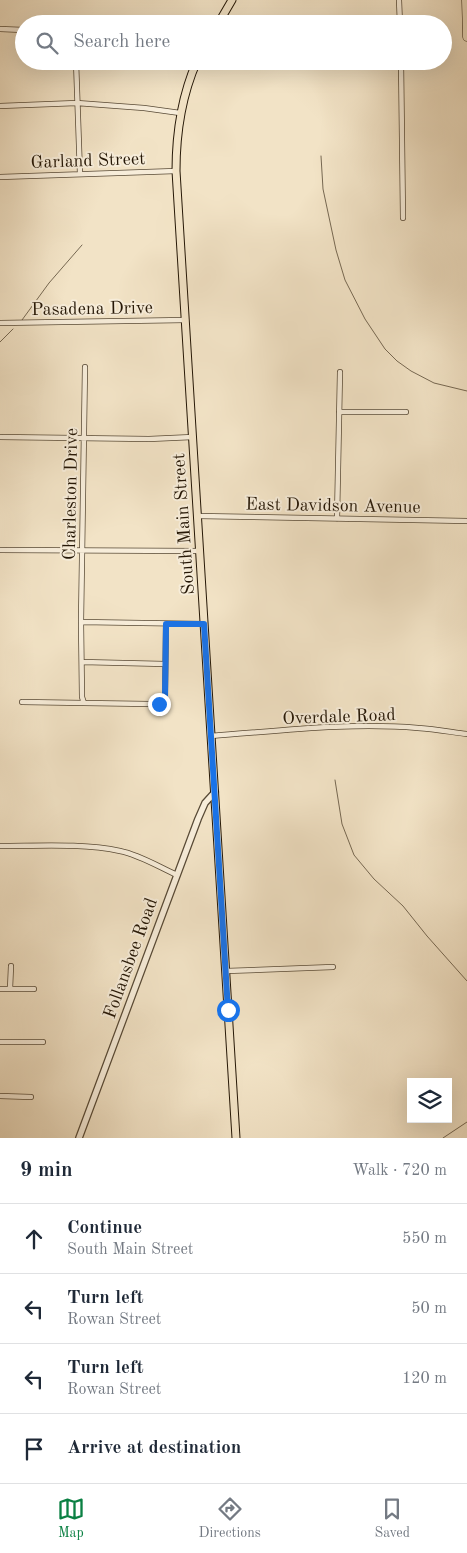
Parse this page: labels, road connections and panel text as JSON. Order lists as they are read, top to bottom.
{
  "streets": {
    "main road": ["South Main Street"],
    "street": [
      "Garland Street",
      "Pasadena Drive",
      "Charleston Drive",
      "East Davidson Avenue",
      "Overdale Road",
      "Follansbee Road"
    ]
  },
  "crossings": [
    ["Garland Street", "South Main Street"],
    ["Pasadena Drive", "South Main Street"],
    ["East Davidson Avenue", "South Main Street"],
    ["South Main Street", "Overdale Road"],
    ["South Main Street", "Follansbee Road"]
  ],
  "page": {
    "search": "Search here",
    "heading": ["9 min", "Walk · 720 m"],
    "list": [
      ["Continue", "South Main Street", "550 m"],
      ["Turn left", "Rowan Street", "50 m"],
      ["Turn left", "Rowan Street", "120 m"],
      "Arrive at destination"
    ],
    "nav": ["Map", "Directions", "Saved"]
  }
}
